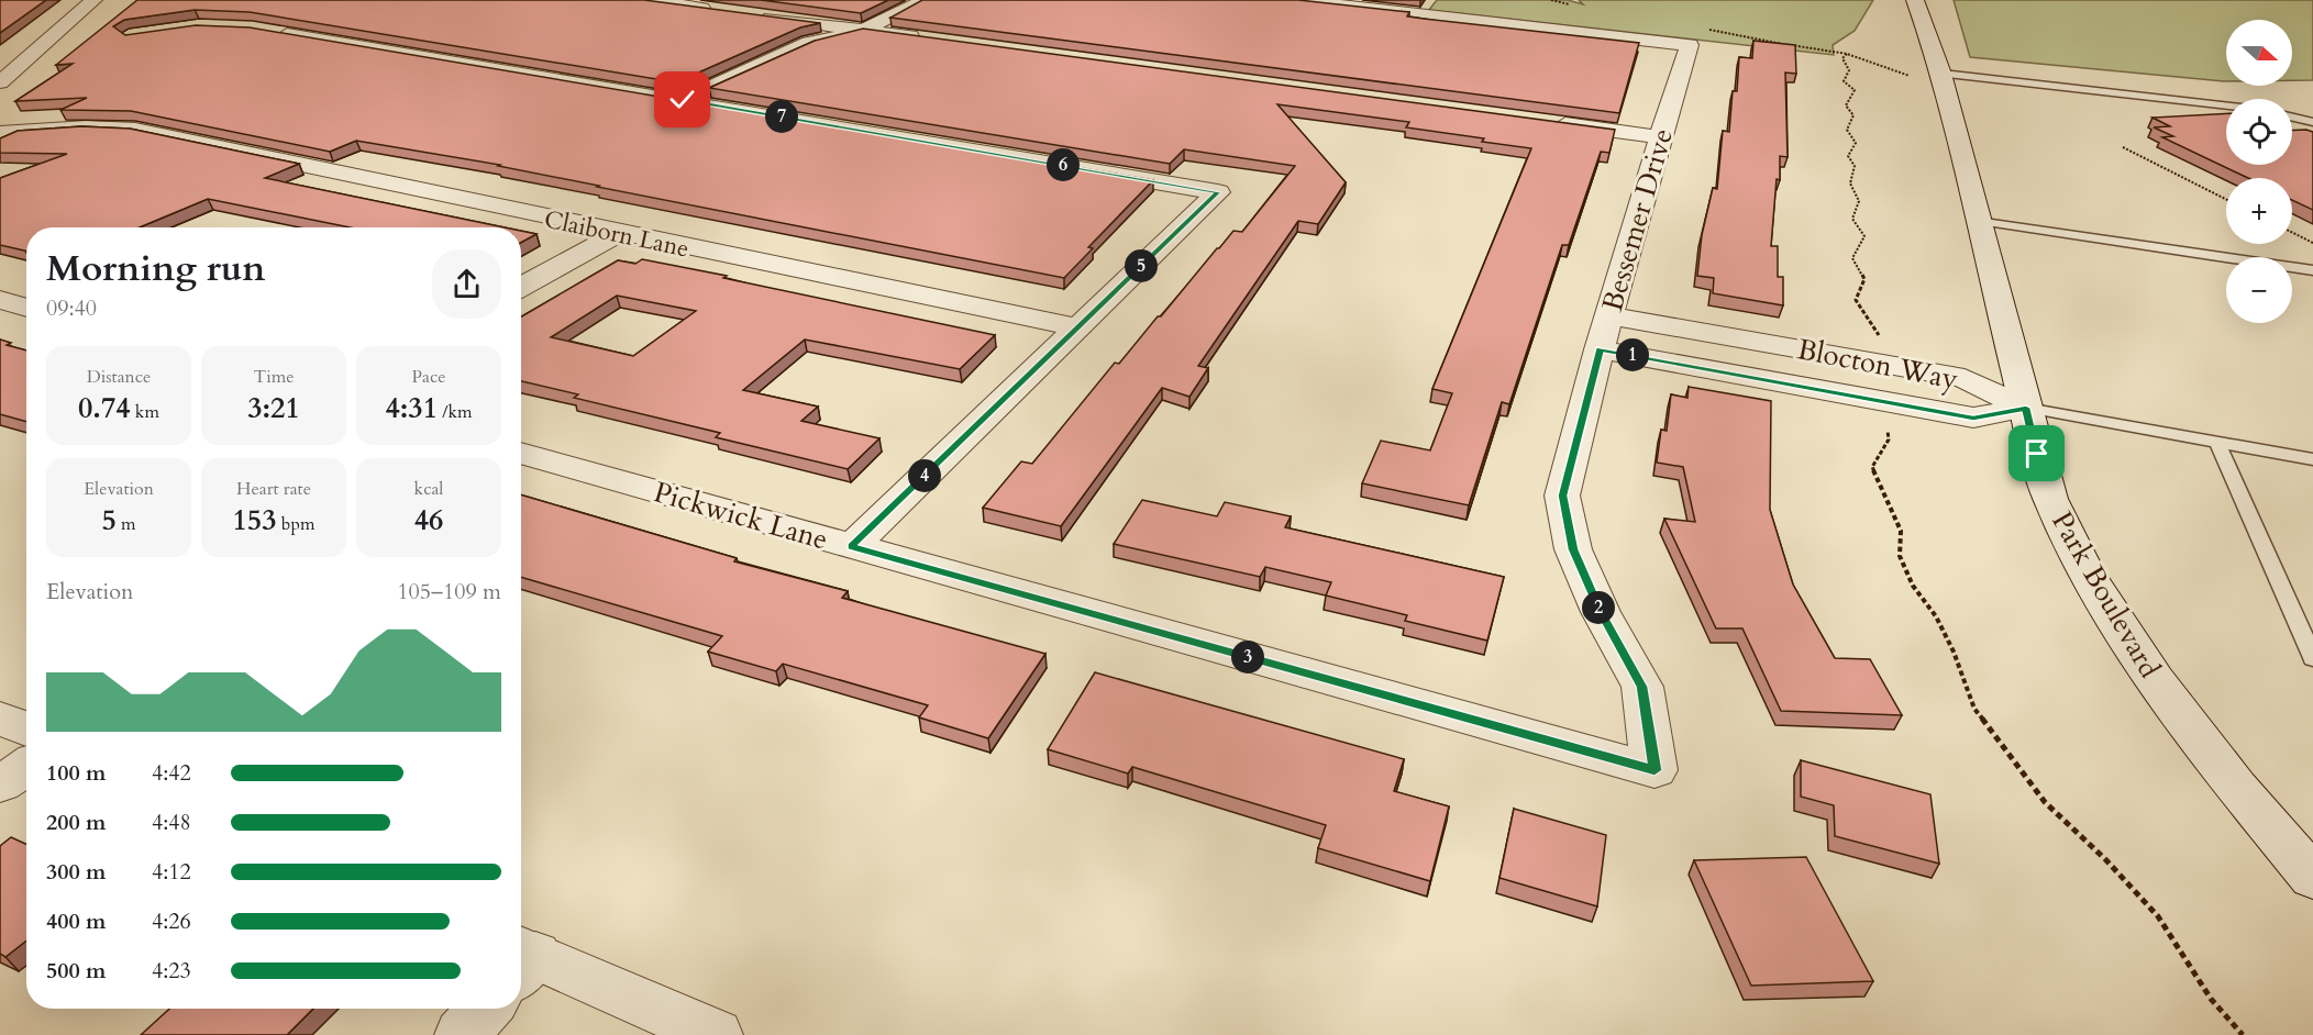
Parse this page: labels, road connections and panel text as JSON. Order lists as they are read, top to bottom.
{
  "streets": {
    "street": [
      "Bessemer Drive",
      "Claiborn Lane",
      "Blocton Way",
      "Pickwick Lane",
      "Park Boulevard"
    ]
  },
  "crossings": [
    ["Bessemer Drive", "Blocton Way"],
    ["Bessemer Drive", "Pickwick Lane"],
    ["Blocton Way", "Park Boulevard"]
  ],
  "north": "right",
  "page": {
    "map_buttons": ["+", "−"],
    "pins": [
      "7",
      "6",
      "5",
      "1",
      "4",
      "2",
      "3"
    ],
    "heading": ["Morning run", "09:40"],
    "stats": [
      ["Distance", "0.74 km"],
      ["Time", "3:21"],
      ["Pace", "4:31 /km"],
      ["Elevation", "5 m"],
      ["Heart rate", "153 bpm"],
      ["kcal", "46"]
    ],
    "chart": ["Elevation", "105–109 m"],
    "list": [
      {
        "name": "100 m",
        "note": "4:42"
      },
      {
        "name": "200 m",
        "note": "4:48"
      },
      {
        "name": "300 m",
        "note": "4:12"
      },
      {
        "name": "400 m",
        "note": "4:26"
      },
      {
        "name": "500 m",
        "note": "4:23"
      }
    ]
  }
}
